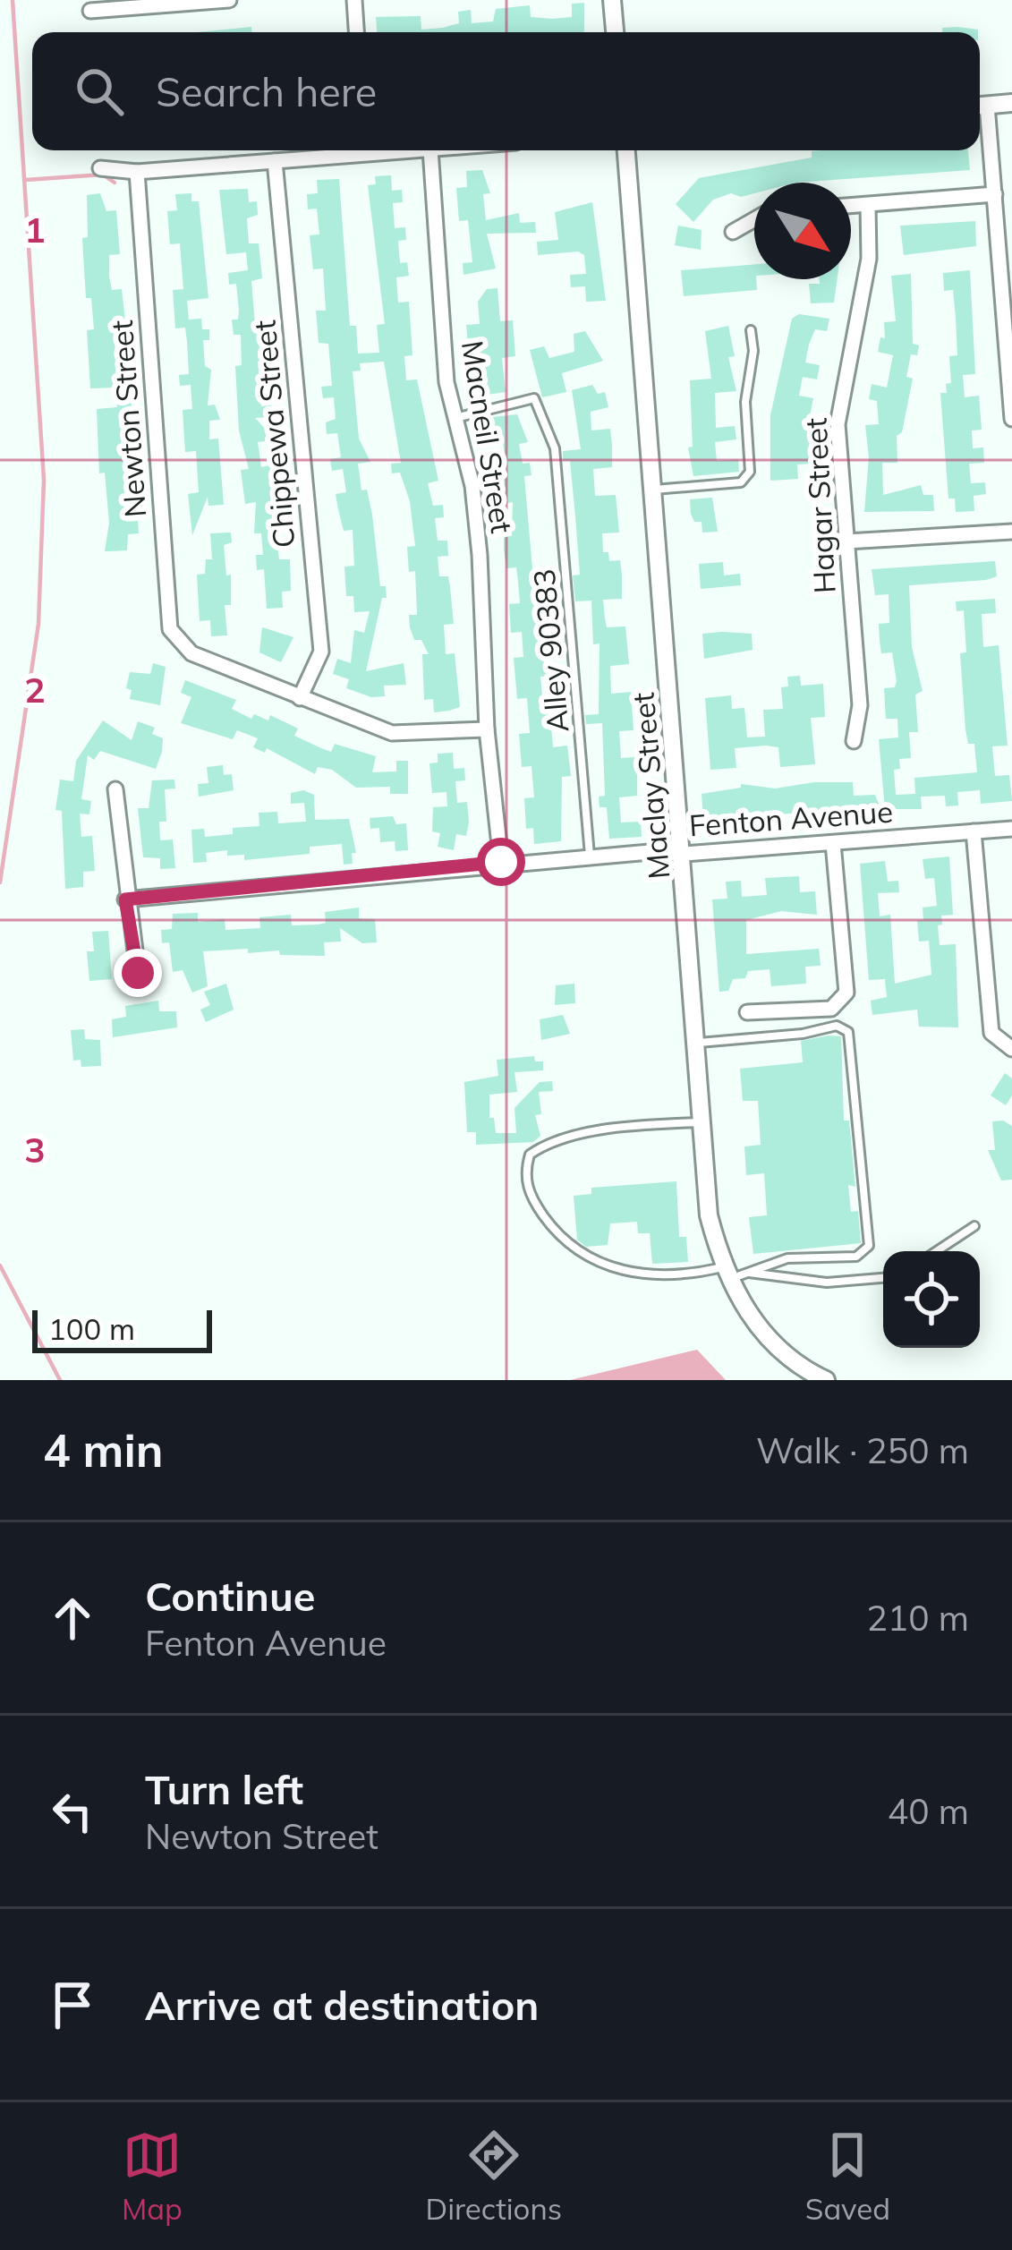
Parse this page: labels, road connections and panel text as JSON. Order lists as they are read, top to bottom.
{
  "streets": {
    "street": [
      "Newton Street",
      "Chippewa Street",
      "Macneil Street",
      "Hagar Street",
      "Maclay Street",
      "Fenton Avenue"
    ],
    "lane": ["Alley 90383"]
  },
  "crossings": [
    ["Newton Street", "Chippewa Street"],
    ["Macneil Street", "Alley 90383"],
    ["Macneil Street", "Fenton Avenue"],
    ["Alley 90383", "Fenton Avenue"],
    ["Maclay Street", "Fenton Avenue"]
  ],
  "scale_bar": "100 m",
  "north": "bottom right",
  "page": {
    "search": "Search here",
    "scale": "100 m",
    "heading": ["4 min", "Walk · 250 m"],
    "list": [
      ["Continue", "Fenton Avenue", "210 m"],
      ["Turn left", "Newton Street", "40 m"],
      "Arrive at destination"
    ],
    "nav": ["Map", "Directions", "Saved"]
  },
  "grid": {
    "rows": ["1", "2", "3"]
  }
}
